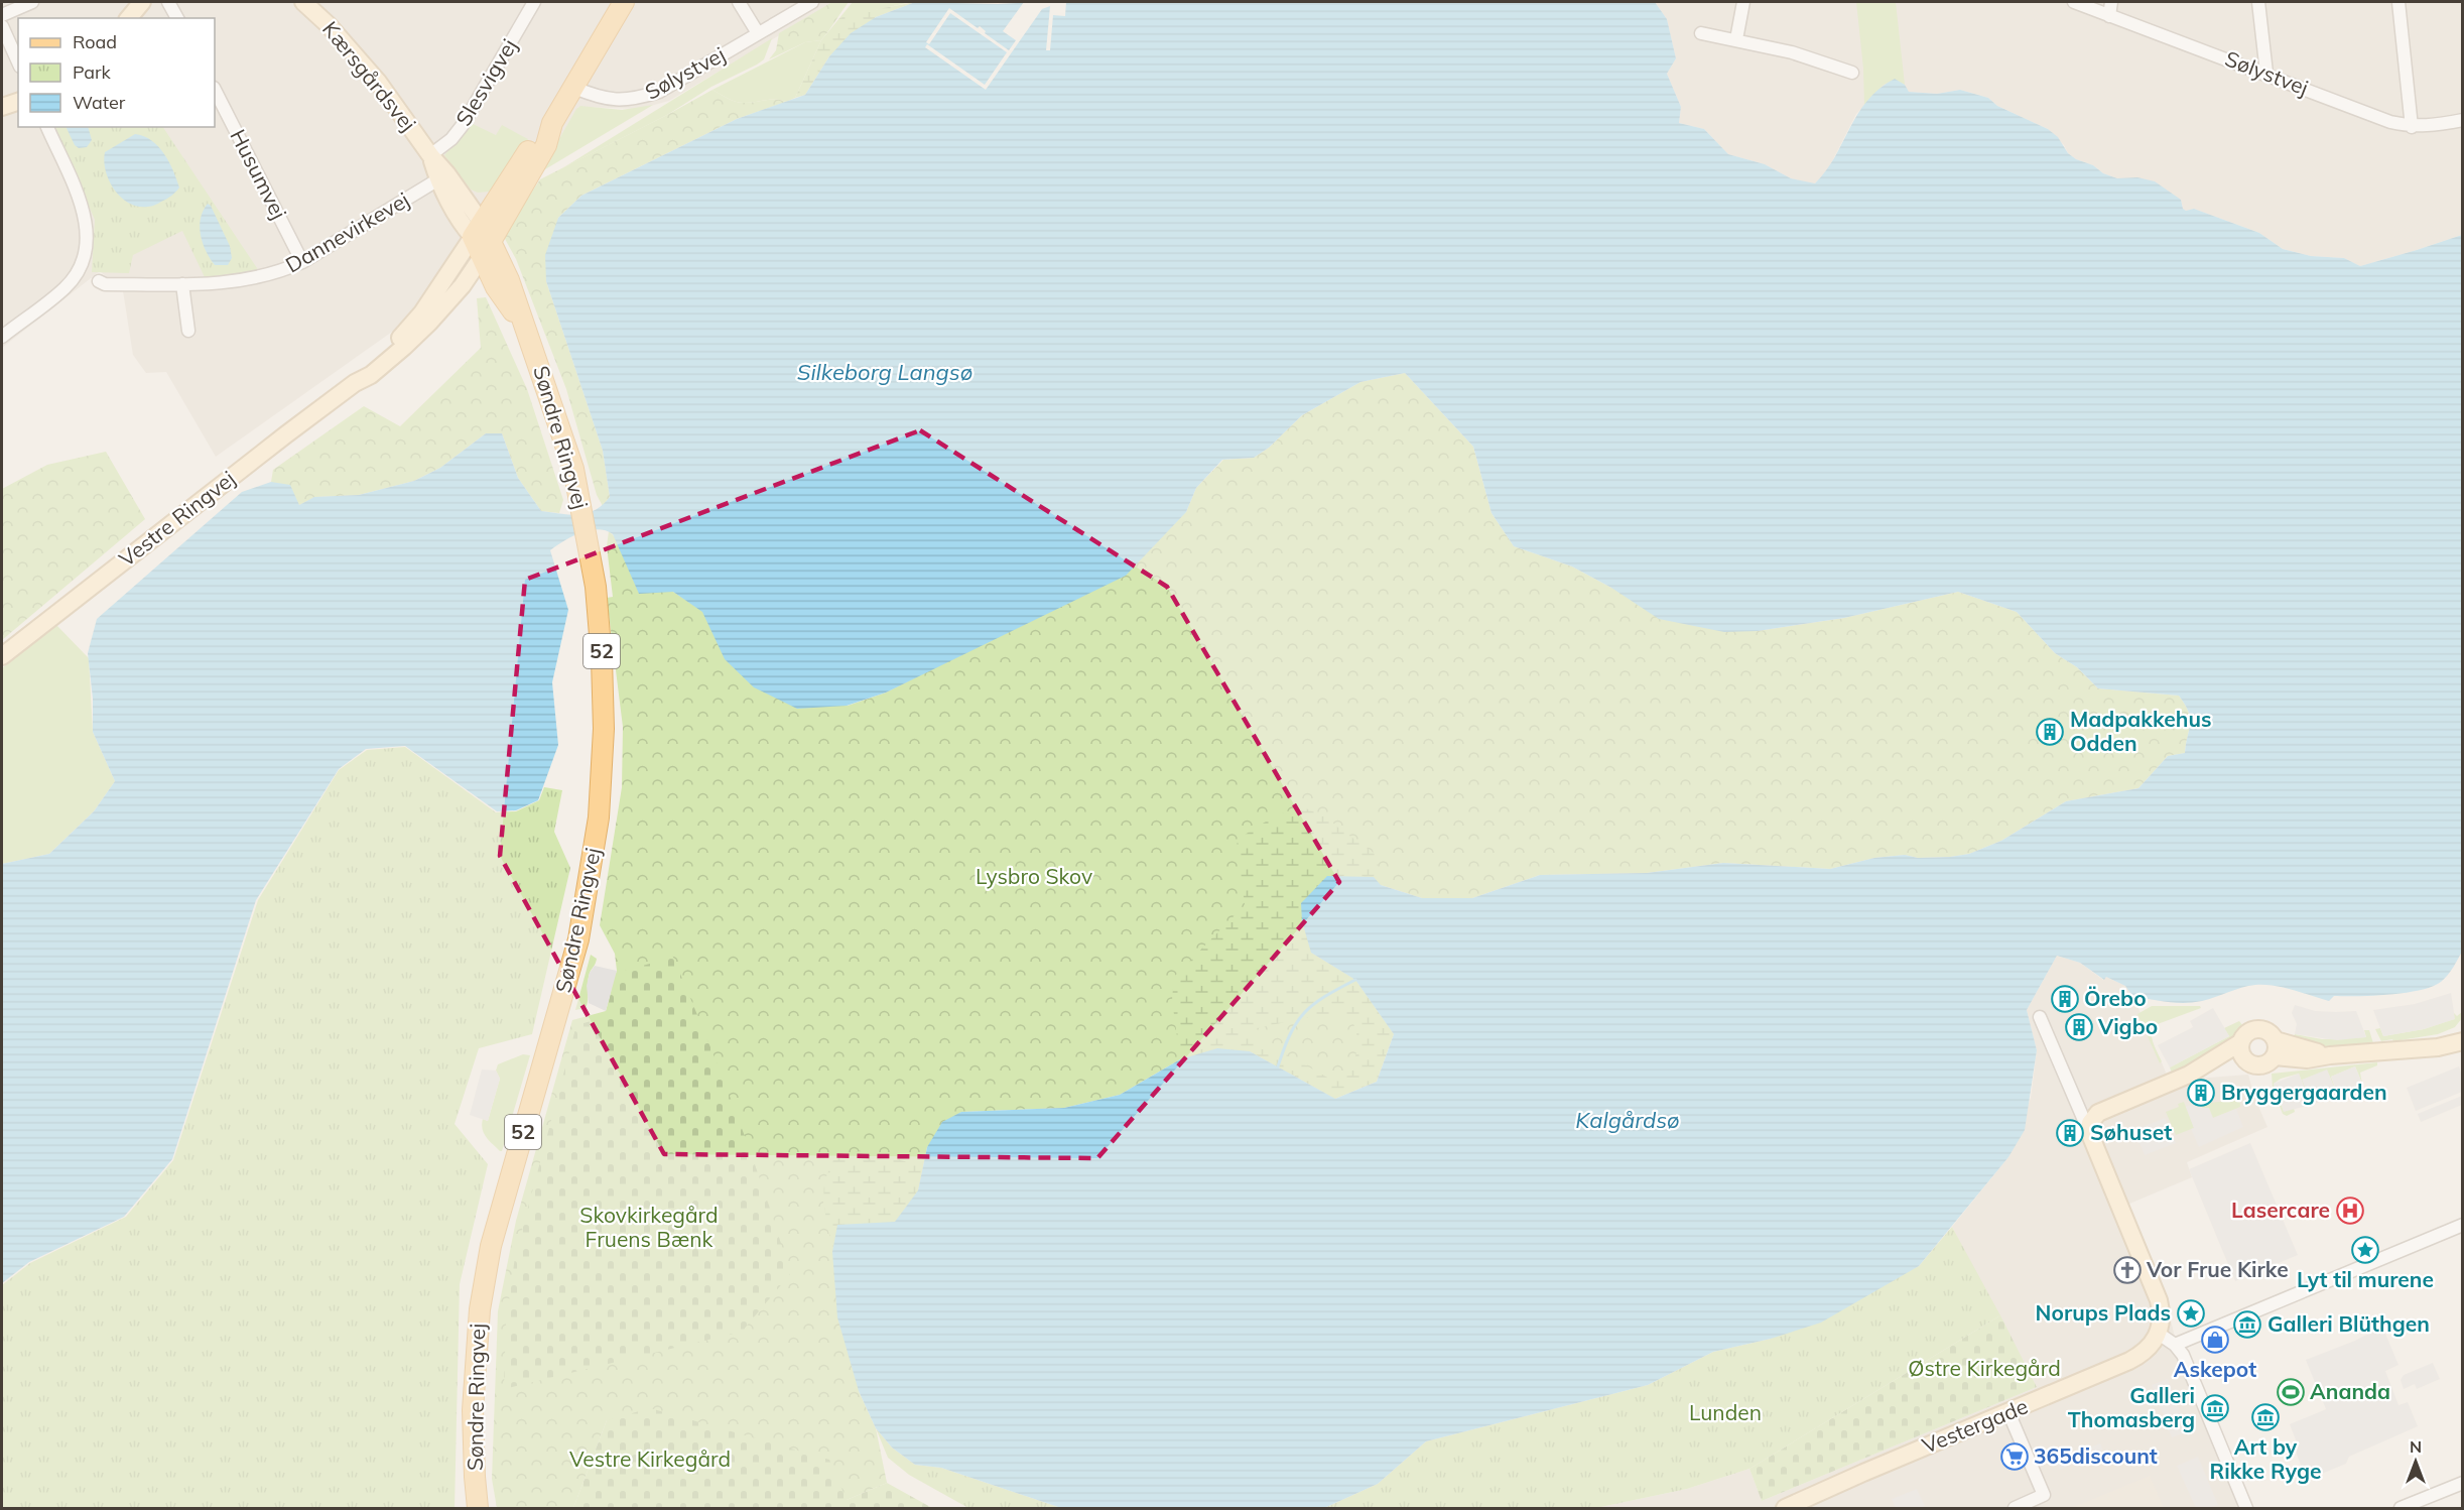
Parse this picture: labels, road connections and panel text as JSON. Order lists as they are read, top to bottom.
{
  "streets": {
    "main road": ["Søndre Ringvej", "52"],
    "street": [
      "Sølystvej",
      "Kærsgårdsvej",
      "Slesvigvej",
      "Husumvej",
      "Dannevirkevej",
      "Vestre Ringvej",
      "Vestergade"
    ]
  },
  "crossings": [
    ["Kærsgårdsvej", "Slesvigvej"],
    ["Kærsgårdsvej", "Dannevirkevej"],
    ["Kærsgårdsvej", "Søndre Ringvej"],
    ["Kærsgårdsvej", "Vestre Ringvej"],
    ["Husumvej", "Dannevirkevej"],
    ["Søndre Ringvej", "Vestre Ringvej"]
  ],
  "water": ["Silkeborg Langsø", "Kalgårdsø"],
  "parks": [
    "Lysbro Skov",
    "Skovkirkegård Fruens Bænk",
    "Østre Kirkegård",
    "Lunden",
    "Vestre Kirkegård"
  ],
  "places": {
    "building": [
      "Madpakkehus Odden",
      "Örebo",
      "Vigbo",
      "Bryggergaarden",
      "Søhuset"
    ],
    "hospital": ["Lasercare"],
    "place": ["Lyt til murene", "Norups Plads"],
    "church": ["Vor Frue Kirke"],
    "museum": ["Galleri Blüthgen", "Galleri Thomasberg", "Art by Rikke Ryge"],
    "shop": ["Askepot"],
    "sports": ["Ananda"],
    "supermarket": ["365discount"]
  },
  "legend": ["Road", "Park", "Water"],
  "north": "top"
}
